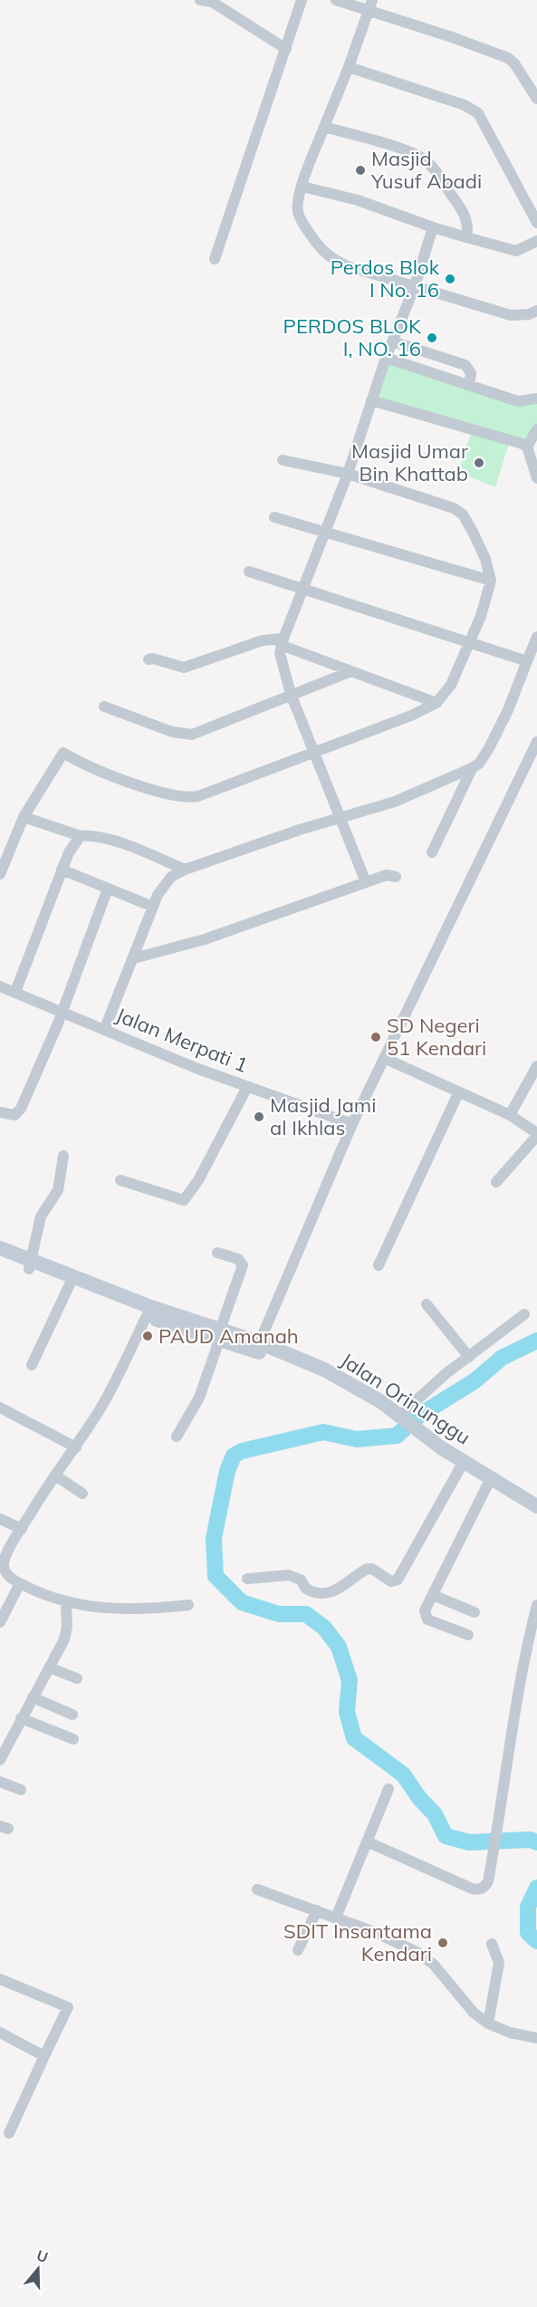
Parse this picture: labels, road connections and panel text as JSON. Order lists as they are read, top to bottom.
{
  "streets": {
    "street": ["Jalan Merpati 1", "Jalan Orinunggu"]
  },
  "places": [
    "Masjid Yusuf Abadi",
    "Perdos Blok I No. 16",
    "PERDOS BLOK I, NO. 16",
    "Masjid Umar Bin Khattab",
    "SD Negeri 51 Kendari",
    "Masjid Jami al Ikhlas",
    "PAUD Amanah",
    "SDIT Insantama Kendari"
  ],
  "north": "top"
}
